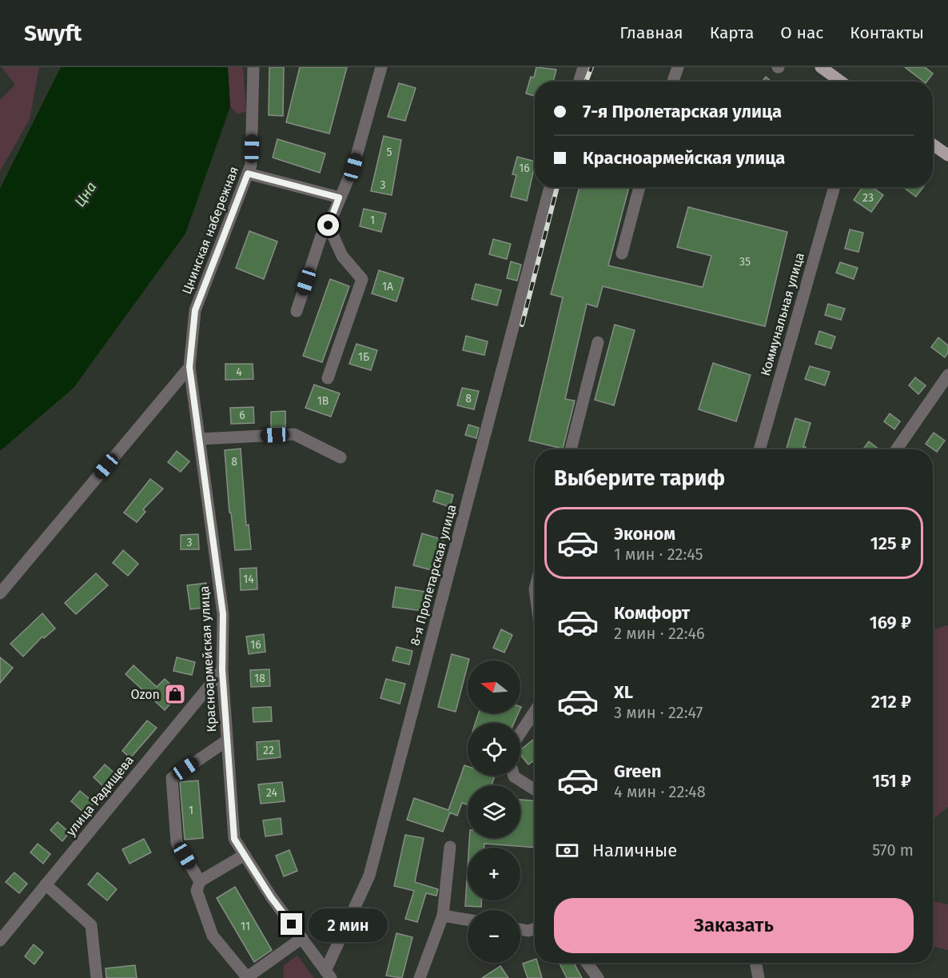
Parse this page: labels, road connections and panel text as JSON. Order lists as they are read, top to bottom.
{
  "streets": {
    "street": [
      "Цнинская набережная",
      "Коммунальная улица",
      "8-я Пролетарская улица",
      "Красноармейская улица",
      "улица Радищева"
    ]
  },
  "crossings": [
    ["Цнинская набережная", "Красноармейская улица"],
    ["8-я Пролетарская улица", "Красноармейская улица"],
    ["Красноармейская улица", "улица Радищева"]
  ],
  "water": ["Цна"],
  "places": {
    "shop": ["Ozon"]
  },
  "house_numbers": [
    "5",
    "16",
    "3",
    "23",
    "1",
    "35",
    "1А",
    "1Б",
    "4",
    "8",
    "1В",
    "6",
    "8",
    "3",
    "14",
    "16",
    "18",
    "22",
    "24",
    "1",
    "11"
  ],
  "north": "left",
  "page": {
    "header": "Swyft",
    "nav": [
      "Главная",
      "Карта",
      "О нас",
      "Контакты"
    ],
    "banner": ["7-я Пролетарская улица", "Красноармейская улица"],
    "heading": "Выберите тариф",
    "list": [
      {
        "name": "Эконом",
        "note": "1 мин · 22:45",
        "value": "125 ₽"
      },
      {
        "name": "Комфорт",
        "note": "2 мин · 22:46",
        "value": "169 ₽"
      },
      {
        "name": "XL",
        "note": "3 мин · 22:47",
        "value": "212 ₽"
      },
      {
        "name": "Green",
        "note": "4 мин · 22:48",
        "value": "151 ₽"
      }
    ],
    "map_buttons": ["+", "−"],
    "pay": ["Наличные", "570 m"],
    "buttons": "Заказать",
    "bubble": "2 мин"
  }
}
